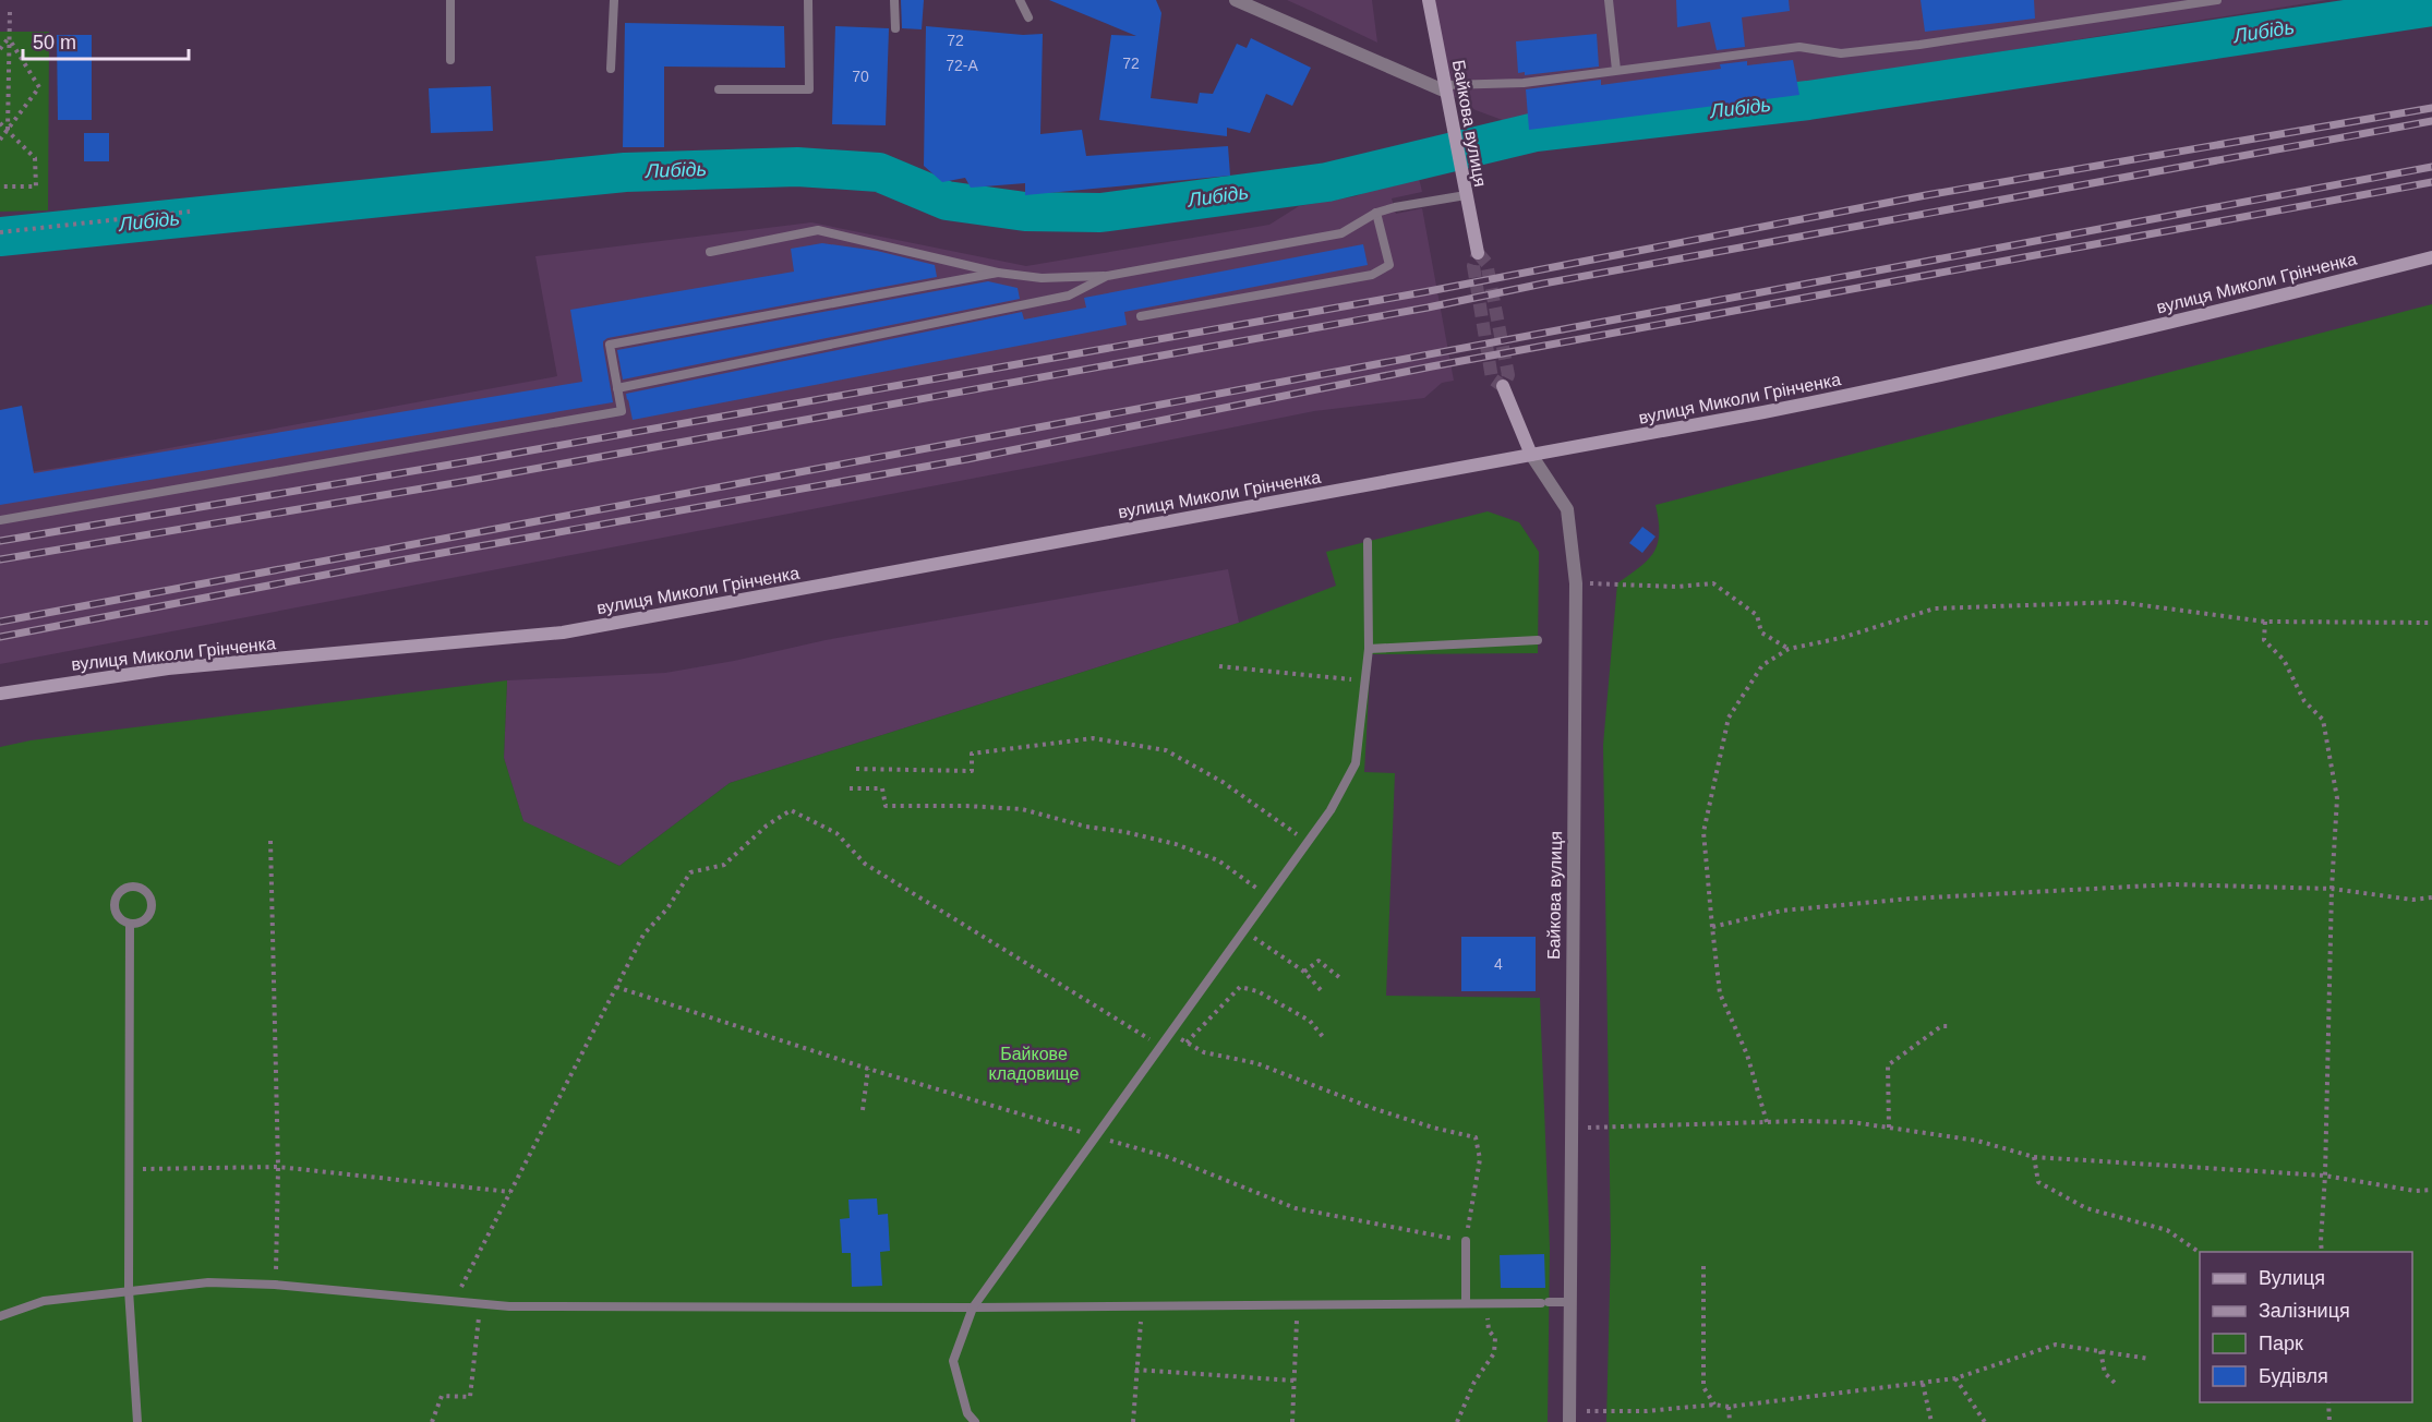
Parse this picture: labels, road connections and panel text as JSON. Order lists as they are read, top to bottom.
{
  "streets": {
    "main road": ["Байкова вулиця", "вулиця Миколи Грінченка"]
  },
  "crossings": [
    ["Байкова вулиця", "вулиця Миколи Грінченка"]
  ],
  "water": ["Либідь"],
  "parks": ["Байкове кладовище"],
  "house_numbers": [
    "72",
    "72",
    "72-А",
    "70",
    "4"
  ],
  "legend": [
    "Вулиця",
    "Залізниця",
    "Парк",
    "Будівля"
  ],
  "scale_bar": "50 m"
}
